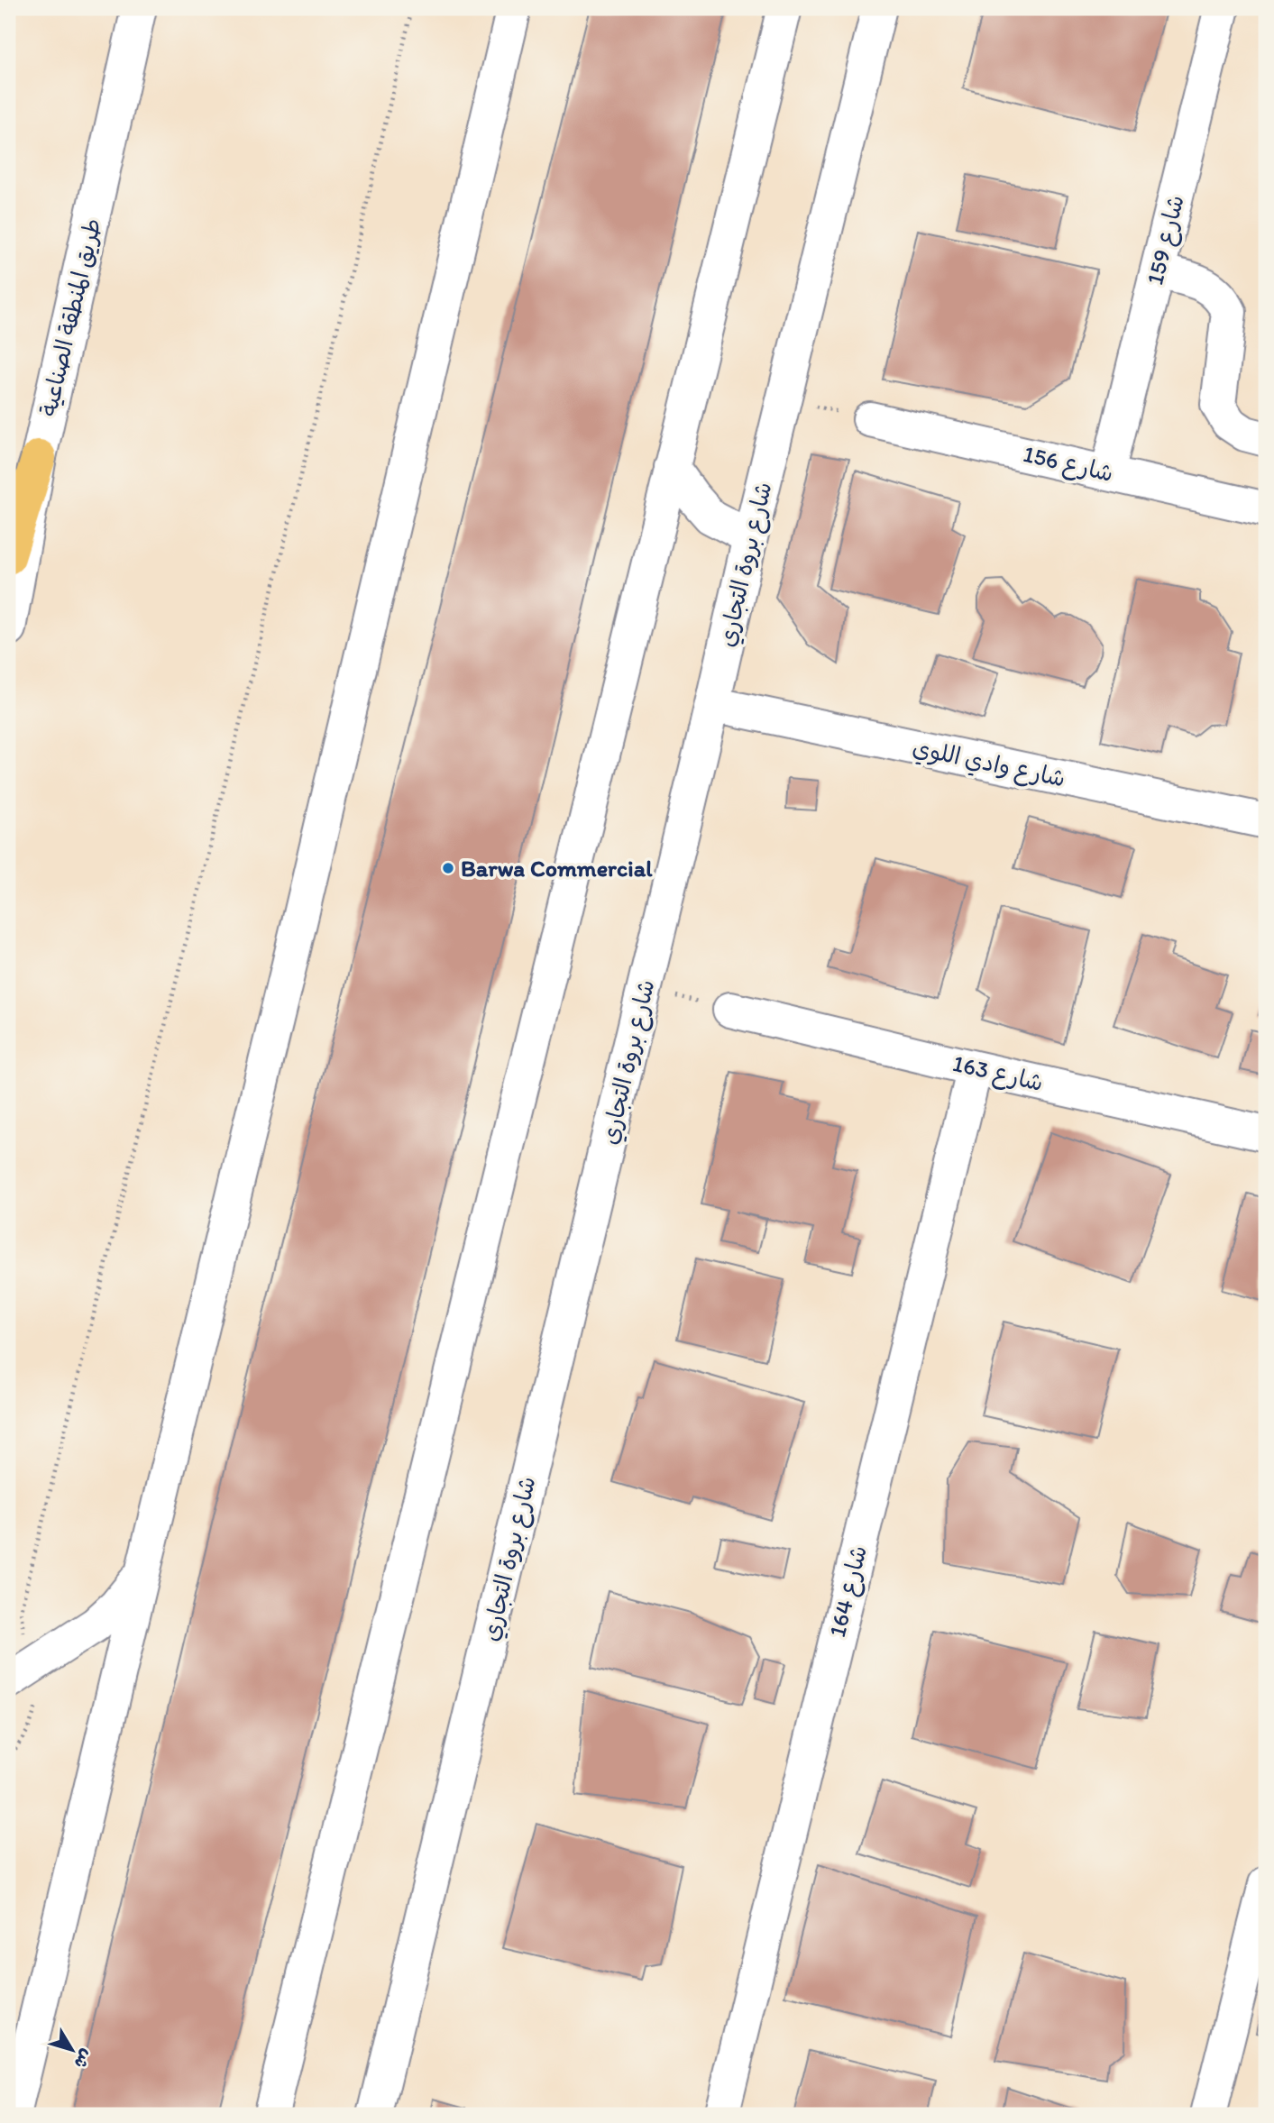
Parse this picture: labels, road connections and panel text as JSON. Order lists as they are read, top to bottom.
{
  "streets": {
    "street": [
      "شارع 159",
      "طريق المنطقة الصناعية",
      "شارع 156",
      "شارع بروة التجاري",
      "شارع وادي اللوي",
      "شارع 163",
      "شارع 164"
    ]
  },
  "crossings": [
    ["شارع 159", "شارع 156"],
    ["شارع بروة التجاري", "شارع وادي اللوي"],
    ["شارع 163", "شارع 164"]
  ],
  "places": ["Barwa Commercial"],
  "north": "bottom right"
}
